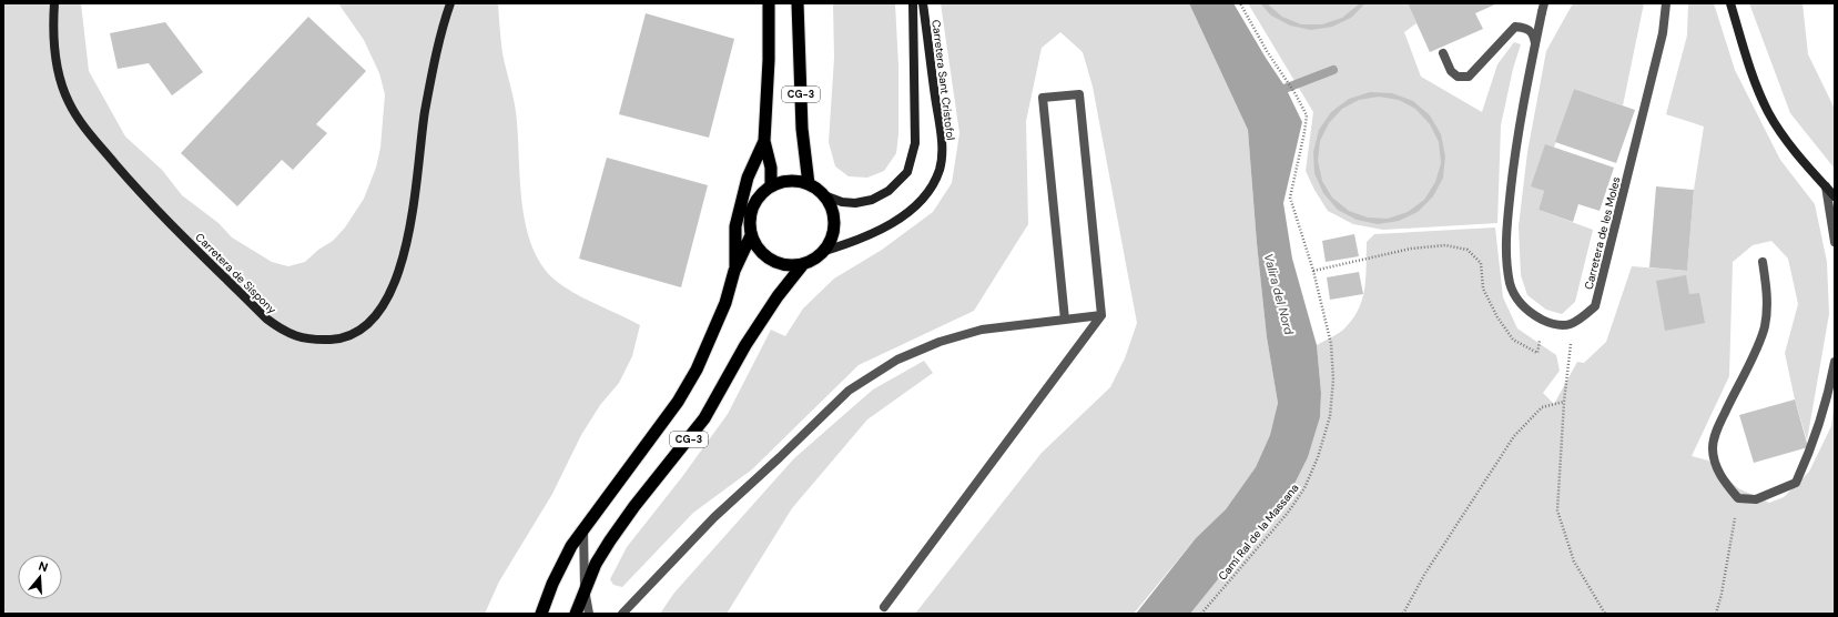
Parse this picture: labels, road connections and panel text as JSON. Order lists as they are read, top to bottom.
{
  "streets": {
    "highway": ["CG-3"],
    "main road": ["Carretera Sant Cristofol", "Carretera de Sispony"],
    "street": ["Carretera de les Moles"],
    "path": ["Camí Ral de la Massana"]
  },
  "crossings": [
    ["Carretera Sant Cristofol", "CG-3"]
  ],
  "water": ["Valira del Nord"],
  "north": "top"
}
